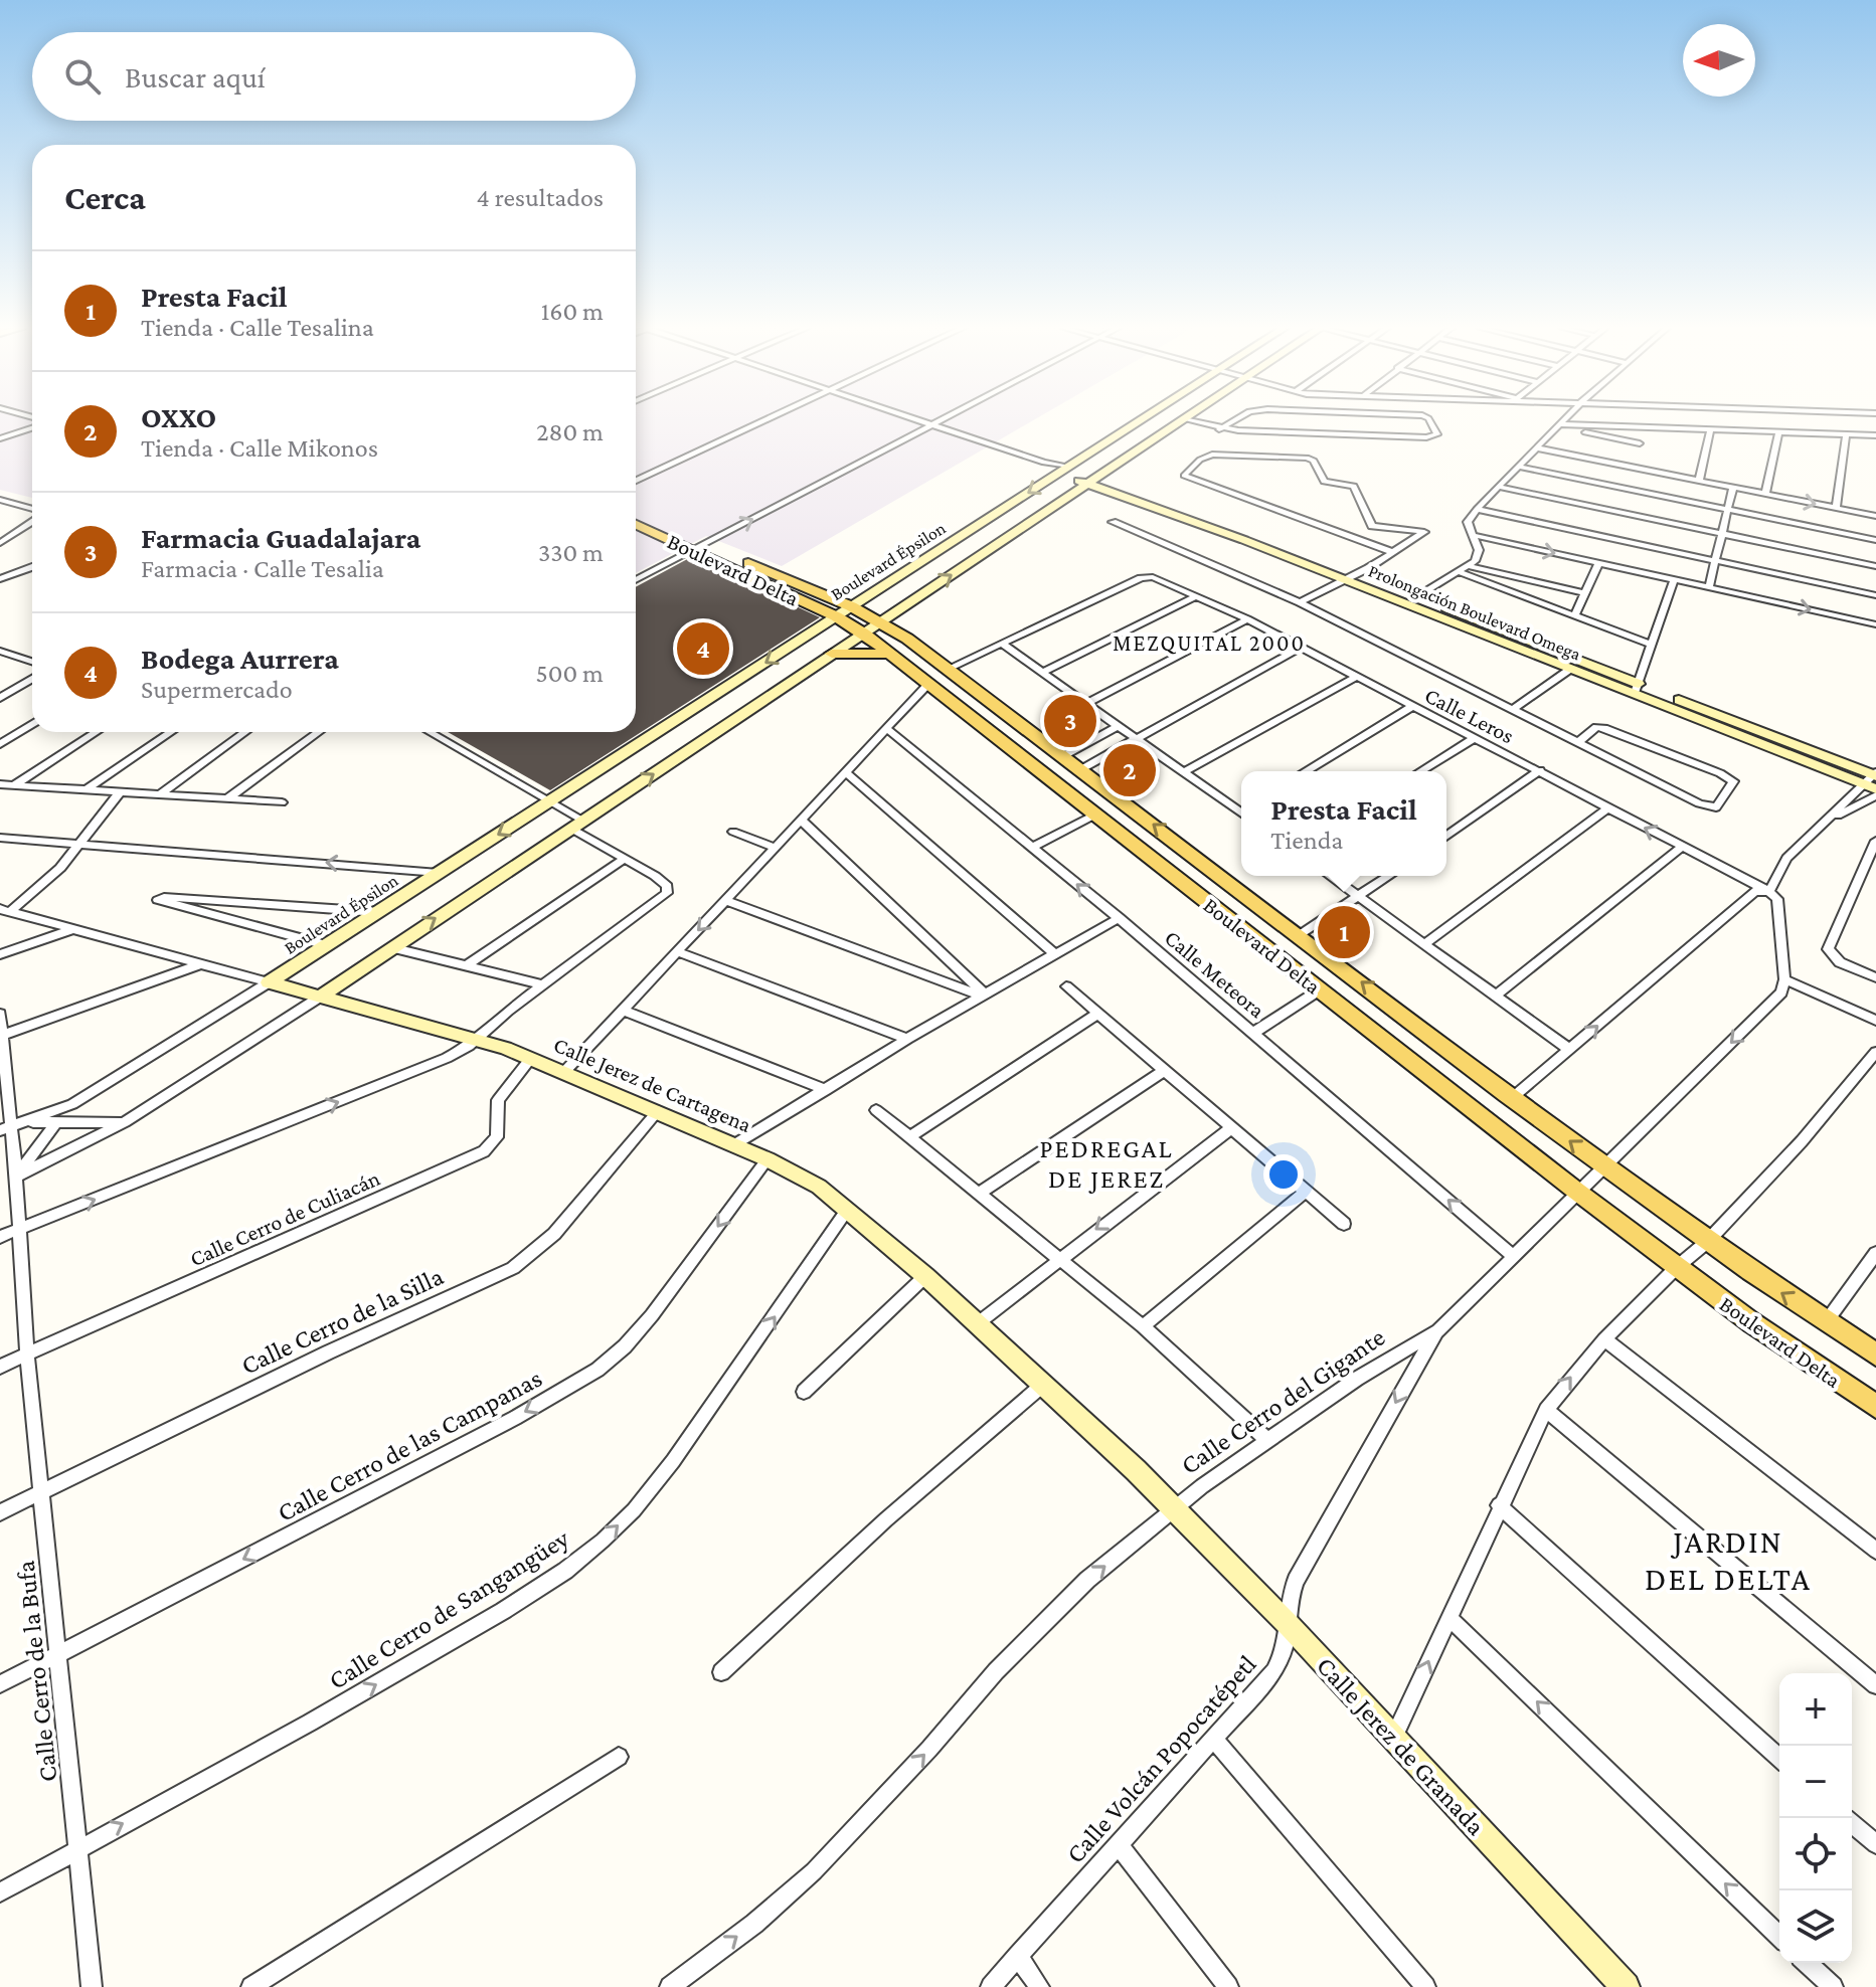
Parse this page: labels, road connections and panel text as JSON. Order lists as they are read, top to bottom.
{
  "streets": {
    "main road": ["Boulevard Delta"],
    "street": [
      "Boulevard Épsilon",
      "Prolongación Boulevard Omega",
      "Calle Leros",
      "Calle Meteora",
      "Calle Jerez de Cartagena",
      "Calle Cerro de Culiacán",
      "Calle Cerro de la Silla",
      "Calle Cerro del Gigante",
      "Calle Cerro de las Campanas",
      "Calle Cerro de Sangangüey",
      "Calle Cerro de la Bufa",
      "Calle Jerez de Granada",
      "Calle Volcán Popocatépetl"
    ]
  },
  "crossings": [
    ["Boulevard Épsilon", "Boulevard Delta"],
    ["Boulevard Épsilon", "Prolongación Boulevard Omega"],
    ["Boulevard Épsilon", "Calle Jerez de Cartagena"],
    ["Boulevard Delta", "Calle Cerro del Gigante"],
    ["Calle Meteora", "Calle Cerro del Gigante"],
    ["Calle Jerez de Cartagena", "Calle Cerro de Culiacán"],
    ["Calle Jerez de Cartagena", "Calle Cerro de la Silla"],
    ["Calle Jerez de Cartagena", "Calle Cerro del Gigante"],
    ["Calle Jerez de Cartagena", "Calle Cerro de las Campanas"],
    ["Calle Jerez de Cartagena", "Calle Cerro de Sangangüey"],
    ["Calle Jerez de Cartagena", "Calle Jerez de Granada"],
    ["Calle Cerro de Culiacán", "Calle Cerro de la Bufa"],
    ["Calle Cerro de la Silla", "Calle Cerro de la Bufa"],
    ["Calle Cerro del Gigante", "Calle Jerez de Granada"],
    ["Calle Cerro del Gigante", "Calle Volcán Popocatépetl"],
    ["Calle Cerro de las Campanas", "Calle Cerro de la Bufa"],
    ["Calle Cerro de Sangangüey", "Calle Cerro de la Bufa"],
    ["Calle Jerez de Granada", "Calle Volcán Popocatépetl"]
  ],
  "one_way": ["Calle Cerro de las Campanas", "Calle Cerro de Sangangüey", "Calle Volcán Popocatépetl"],
  "districts": ["MEZQUITAL 2000", "PEDREGAL DE JEREZ", "JARDIN DEL DELTA"],
  "north": "left",
  "page": {
    "search": "Buscar aquí",
    "heading": ["Cerca", "4 resultados"],
    "list": [
      {
        "mark": "1",
        "name": "Presta Facil",
        "note": "Tienda · Calle Tesalina",
        "value": "160 m"
      },
      {
        "mark": "2",
        "name": "OXXO",
        "note": "Tienda · Calle Mikonos",
        "value": "280 m"
      },
      {
        "mark": "3",
        "name": "Farmacia Guadalajara",
        "note": "Farmacia · Calle Tesalia",
        "value": "330 m"
      },
      {
        "mark": "4",
        "name": "Bodega Aurrera",
        "note": "Supermercado",
        "value": "500 m"
      }
    ],
    "pins": [
      "4",
      "3",
      "2",
      "1"
    ],
    "popup": ["Presta Facil", "Tienda"],
    "map_buttons": ["+", "−"]
  }
}
